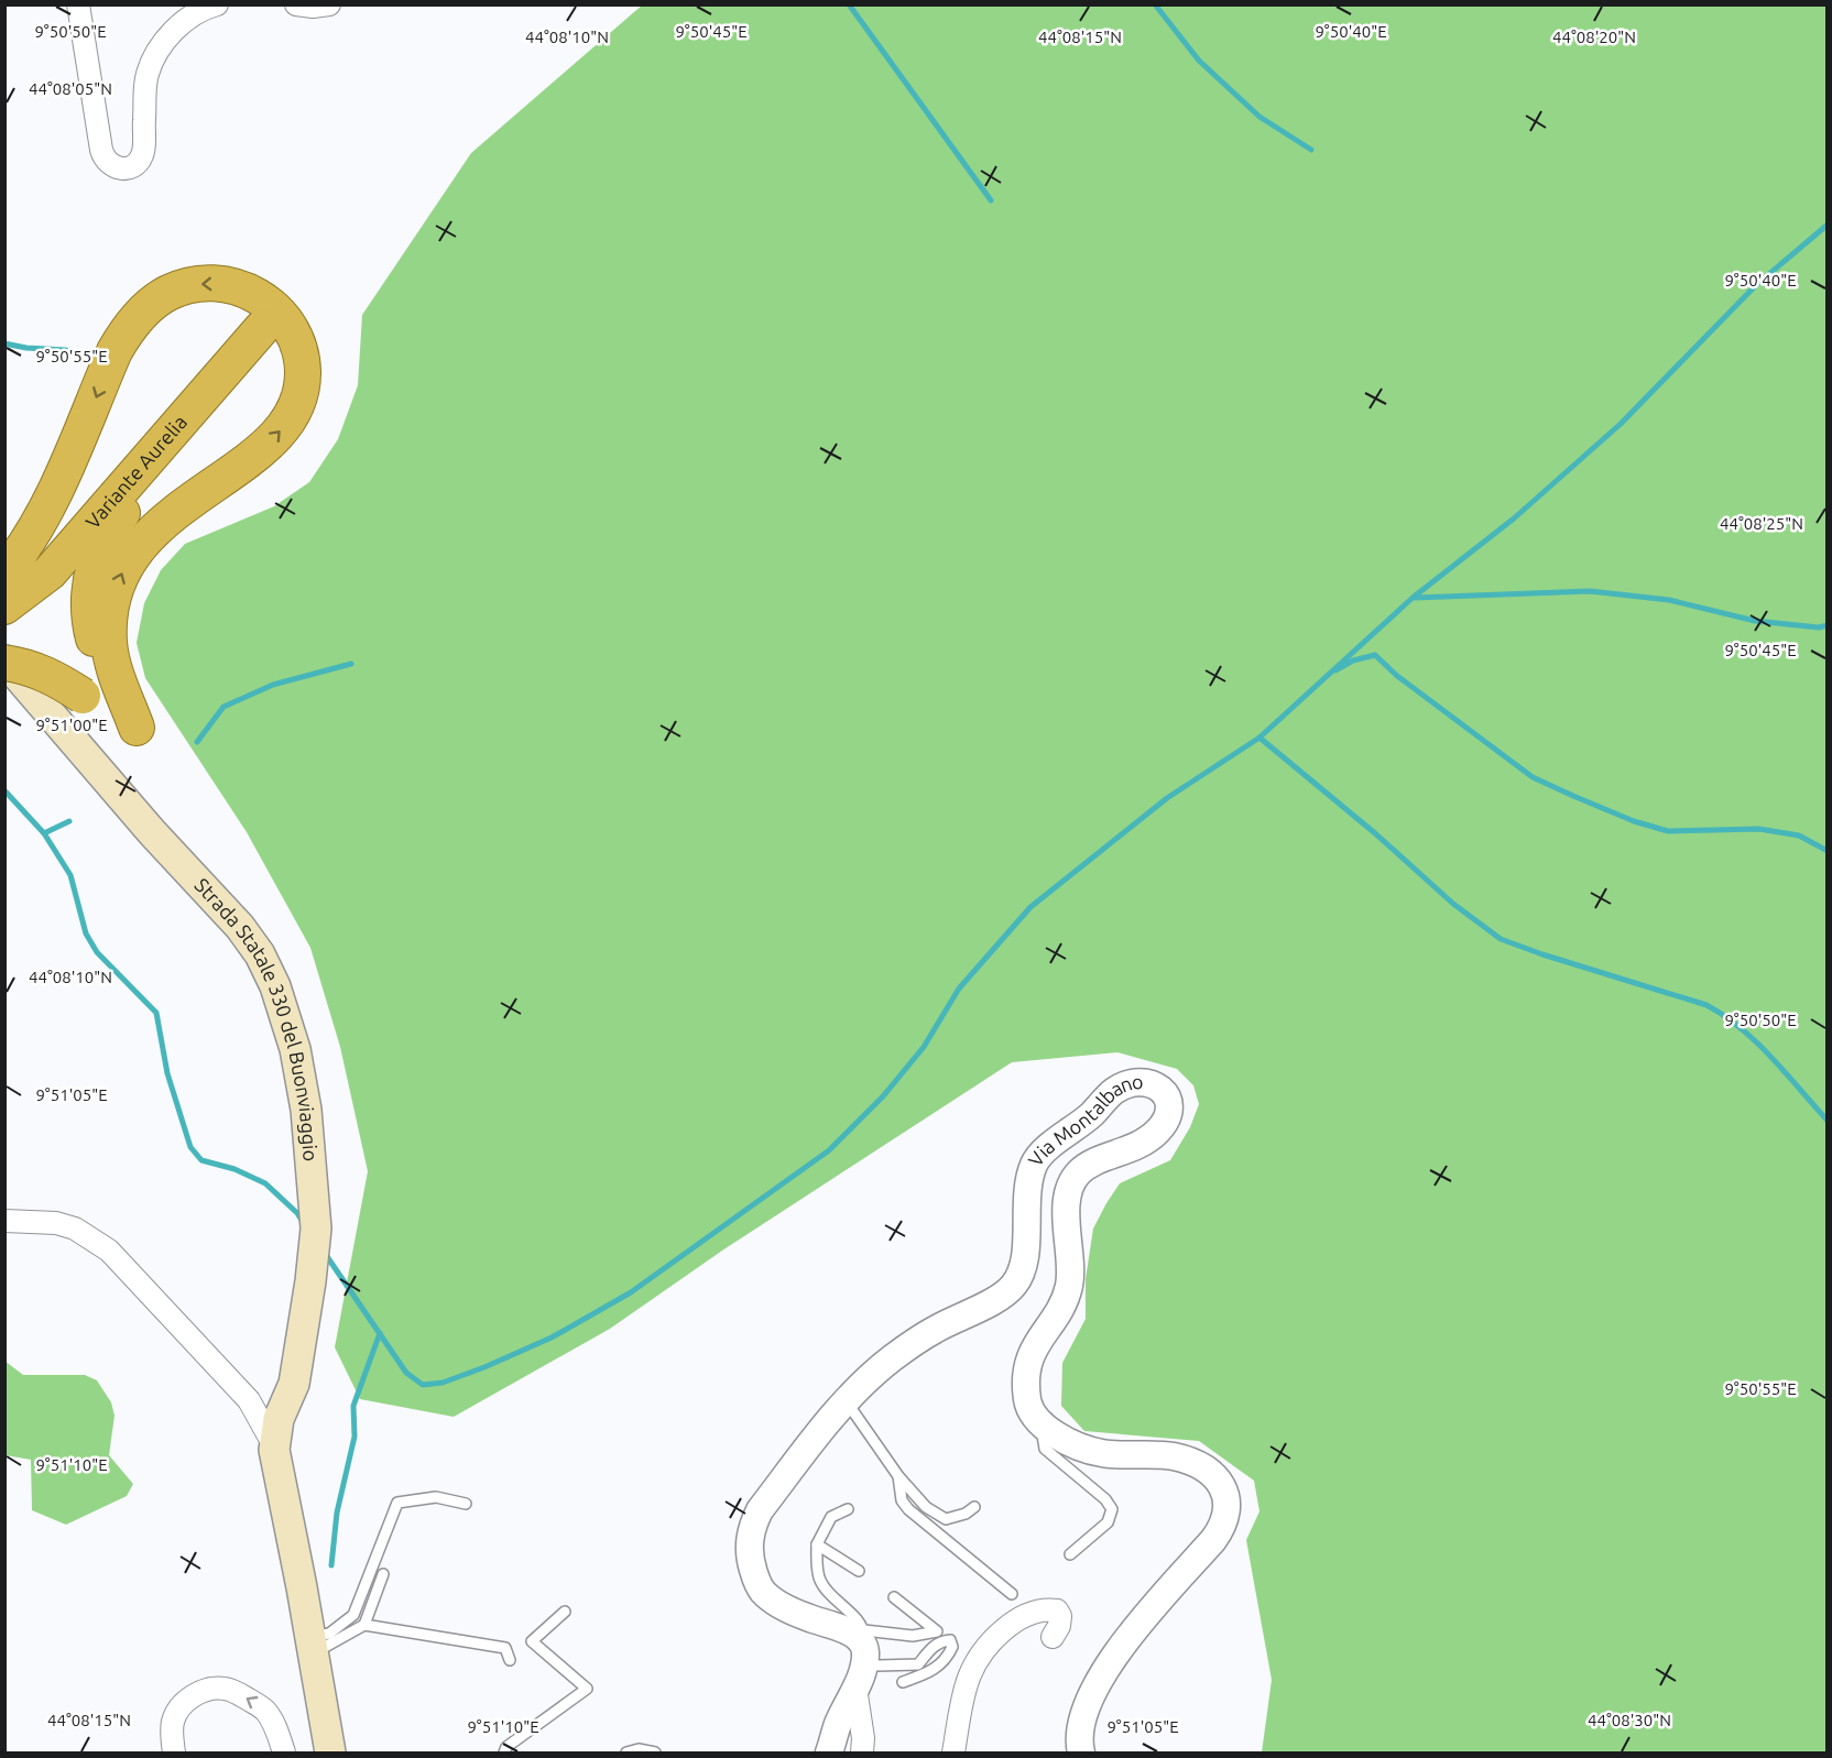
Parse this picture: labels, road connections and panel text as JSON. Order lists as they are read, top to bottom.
{
  "streets": {
    "highway": ["Variante Aurelia"],
    "main road": ["Strada Statale 330 del Buonviaggio"],
    "street": ["Via Montalbano"]
  },
  "coordinates": [
    "9°50'45\"E",
    "9°50'50\"E",
    "9°50'40\"E",
    "44°08'10\"N",
    "44°08'15\"N",
    "44°08'20\"N",
    "44°08'05\"N",
    "9°50'55\"E",
    "44°08'25\"N",
    "9°51'00\"E",
    "9°51'05\"E",
    "9°51'10\"E",
    "44°08'30\"N"
  ]
}
